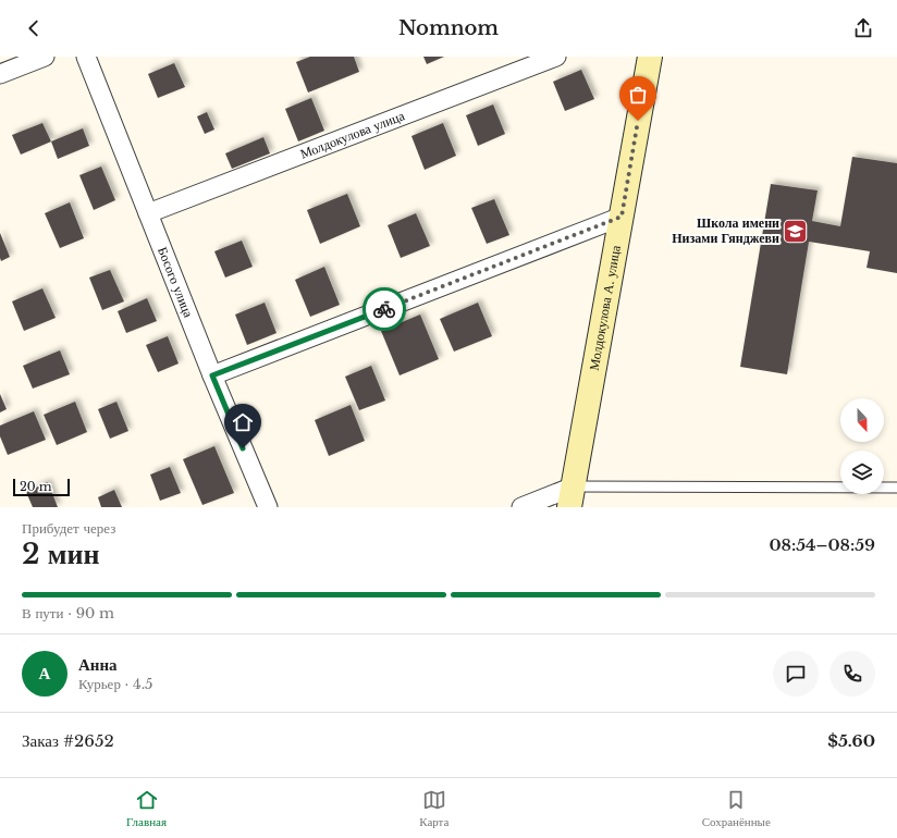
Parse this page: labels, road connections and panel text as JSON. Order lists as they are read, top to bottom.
{
  "streets": {
    "street": ["Молдокулова улица", "Босого улица", "Молдокулова А. улица"]
  },
  "crossings": [
    ["Молдокулова улица", "Босого улица"]
  ],
  "places": {
    "school or university": ["Школа имени Низами Гянджеви"]
  },
  "scale_bar": "20 m",
  "north": "bottom",
  "page": {
    "header": "Nomnom",
    "scale": "20 m",
    "heading": ["2 мин", "Прибудет через", "08:54–08:59"],
    "panel": [
      "Анна",
      "Курьер · 4.5",
      "Заказ #2652",
      "$5.60"
    ],
    "bar": "В пути · 90 m",
    "round": "А",
    "tabs": ["Главная", "Карта", "Сохранённые"]
  }
}
